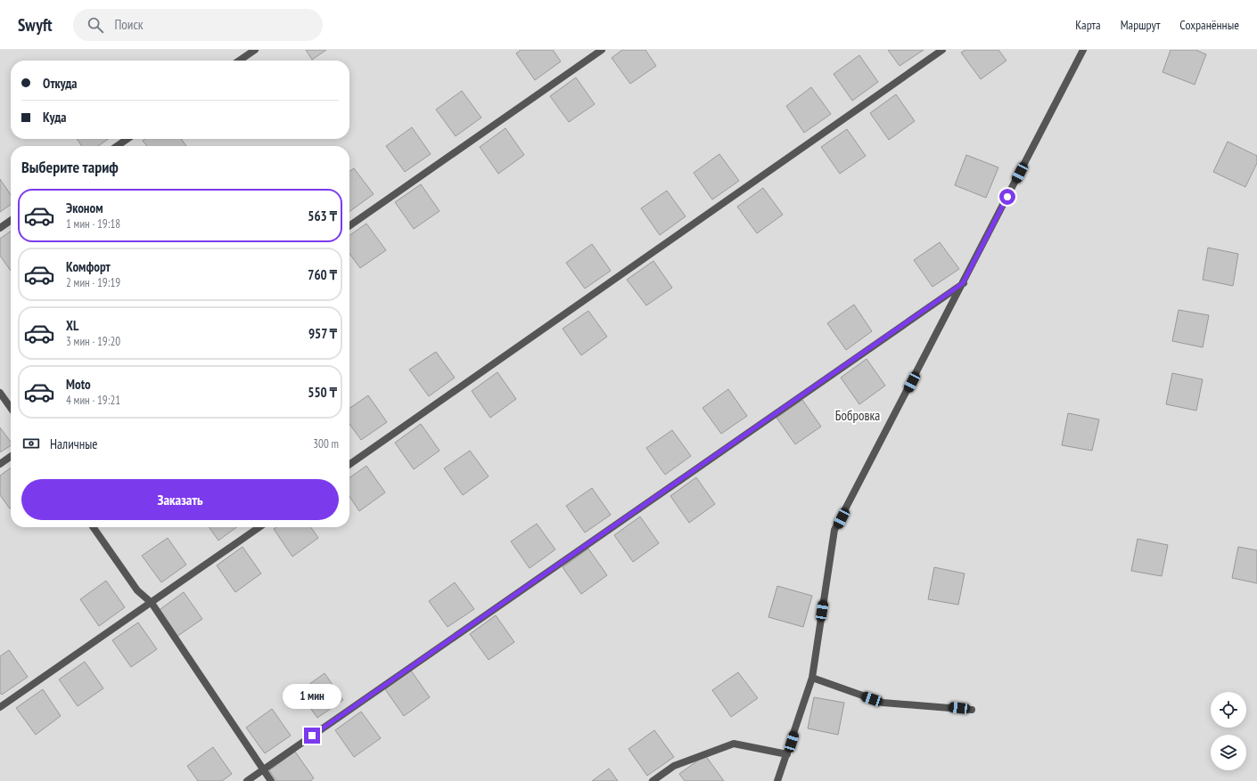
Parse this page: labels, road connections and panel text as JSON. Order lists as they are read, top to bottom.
{
  "parks": ["Бобровка"],
  "page": {
    "header": "Swyft",
    "search": "Поиск",
    "nav": ["Карта", "Маршрут", "Сохранённые"],
    "banner": ["Откуда", "Куда"],
    "heading": "Выберите тариф",
    "list": [
      {
        "name": "Эконом",
        "note": "1 мин · 19:18",
        "value": "563 ₸"
      },
      {
        "name": "Комфорт",
        "note": "2 мин · 19:19",
        "value": "760 ₸"
      },
      {
        "name": "XL",
        "note": "3 мин · 19:20",
        "value": "957 ₸"
      },
      {
        "name": "Moto",
        "note": "4 мин · 19:21",
        "value": "550 ₸"
      }
    ],
    "pay": ["Наличные", "300 m"],
    "buttons": "Заказать",
    "bubble": "1 мин"
  }
}
